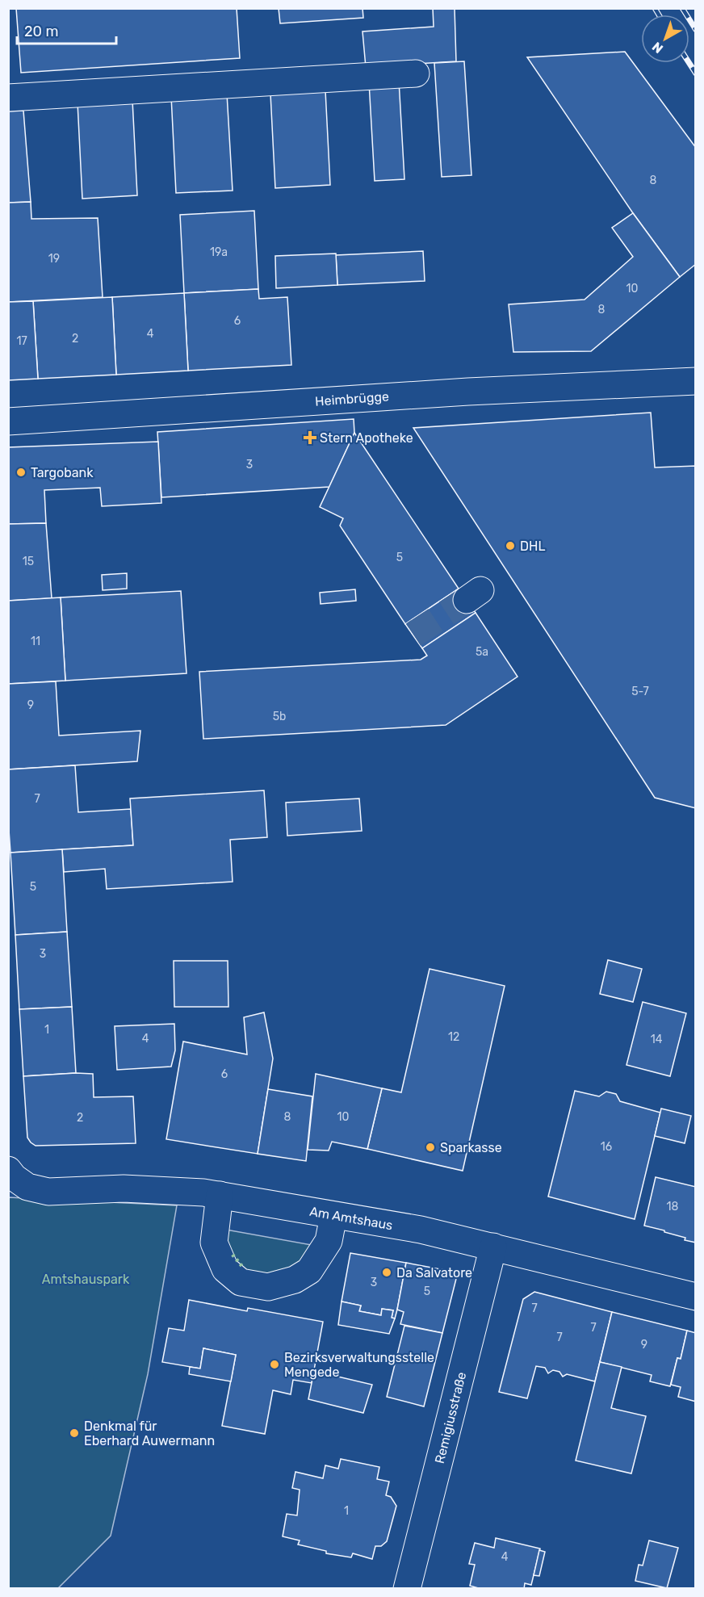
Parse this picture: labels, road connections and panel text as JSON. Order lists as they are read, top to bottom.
{
  "streets": {
    "street": ["Heimbrügge", "Am Amtshaus", "Remigiusstraße"]
  },
  "crossings": [
    ["Am Amtshaus", "Remigiusstraße"]
  ],
  "parks": ["Amtshauspark"],
  "places": {
    "health": ["Stern Apotheke"],
    "other": [
      "Targobank",
      "DHL",
      "Sparkasse",
      "Da Salvatore",
      "Bezirksverwaltungsstelle Mengede",
      "Denkmal für Eberhard Auwermann"
    ]
  },
  "house_numbers": [
    "8",
    "19a",
    "19",
    "10",
    "8",
    "6",
    "4",
    "2",
    "17",
    "3",
    "5",
    "15",
    "11",
    "5a",
    "5-7",
    "9",
    "5b",
    "7",
    "5",
    "3",
    "1",
    "12",
    "4",
    "14",
    "6",
    "8",
    "10",
    "2",
    "16",
    "18",
    "3",
    "5",
    "7",
    "7",
    "7",
    "9",
    "1",
    "4"
  ],
  "scale_bar": "20 m",
  "north": "bottom left"
}
